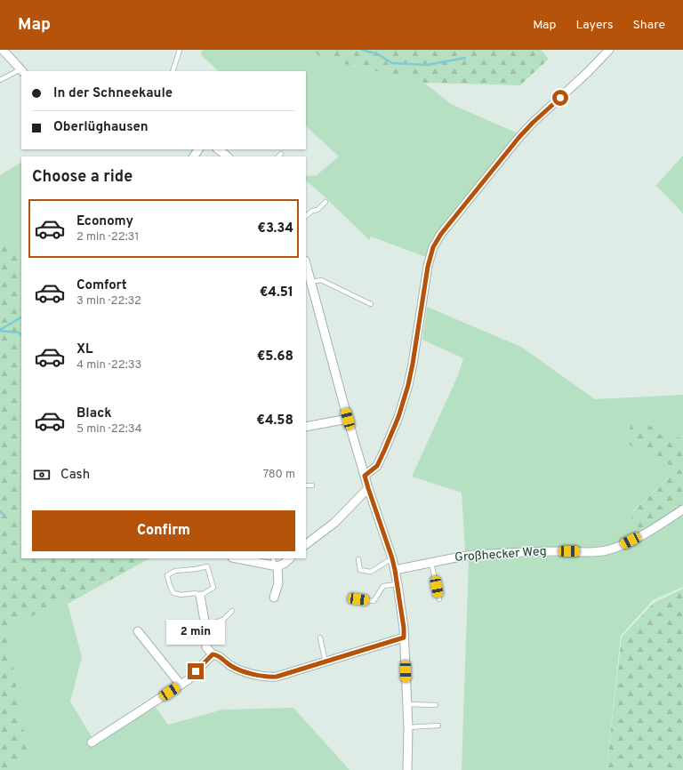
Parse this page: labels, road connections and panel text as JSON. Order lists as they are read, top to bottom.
{
  "streets": {
    "street": ["Großhecker Weg"]
  },
  "page": {
    "header": "Map",
    "nav": ["Map", "Layers", "Share"],
    "banner": ["In der Schneekaule", "Oberlüghausen"],
    "heading": "Choose a ride",
    "list": [
      {
        "name": "Economy",
        "note": "2 min · 22:31",
        "value": "€3.34"
      },
      {
        "name": "Comfort",
        "note": "3 min · 22:32",
        "value": "€4.51"
      },
      {
        "name": "XL",
        "note": "4 min · 22:33",
        "value": "€5.68"
      },
      {
        "name": "Black",
        "note": "5 min · 22:34",
        "value": "€4.58"
      }
    ],
    "pay": ["Cash", "780 m"],
    "buttons": "Confirm",
    "bubble": "2 min"
  }
}
